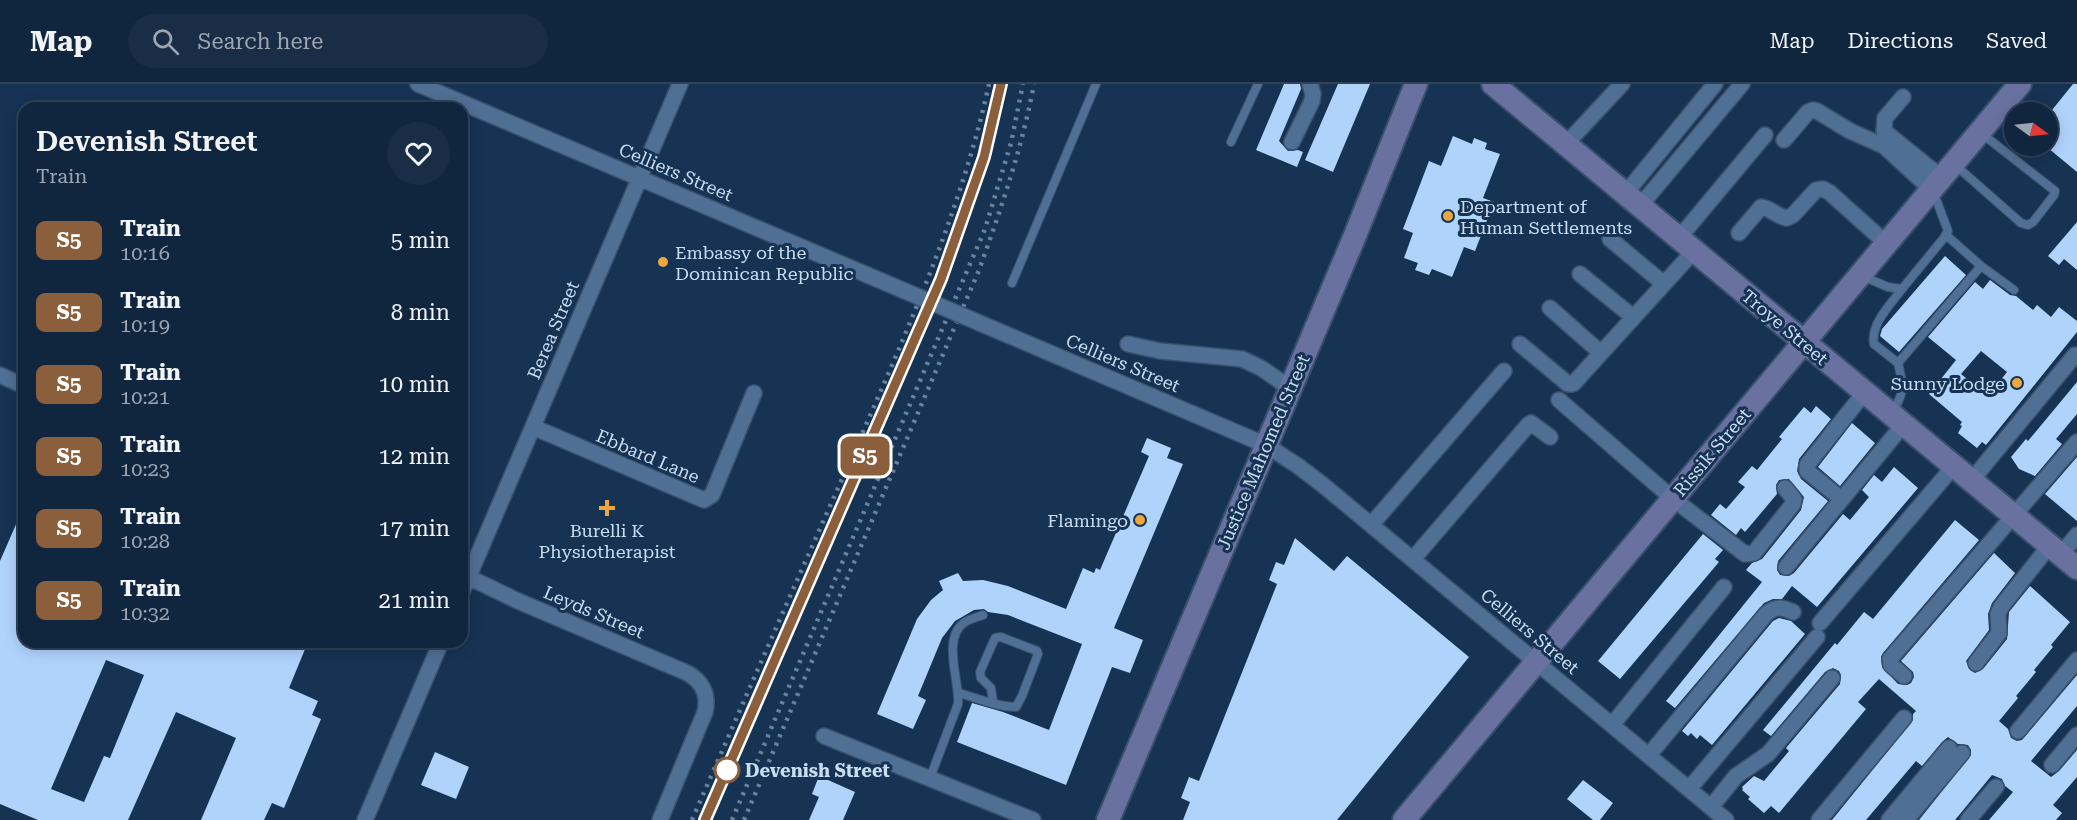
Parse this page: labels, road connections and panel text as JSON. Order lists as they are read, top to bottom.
{
  "streets": {
    "main road": ["Troye Street", "Justice Mahomed Street", "Rissik Street"],
    "street": [
      "Celliers Street",
      "Berea Street",
      "Ebbard Lane",
      "Leyds Street"
    ]
  },
  "crossings": [
    ["Celliers Street", "Berea Street"],
    ["Celliers Street", "Justice Mahomed Street"],
    ["Celliers Street", "Rissik Street"],
    ["Troye Street", "Rissik Street"],
    ["Berea Street", "Ebbard Lane"]
  ],
  "places": {
    "other": [
      "Department of Human Settlements",
      "Embassy of the Dominican Republic",
      "Sunny Lodge",
      "Flamingo",
      "Devenish Street"
    ],
    "health": ["Burelli K Physiotherapist"]
  },
  "north": "right",
  "page": {
    "header": "Map",
    "search": "Search here",
    "nav": ["Map", "Directions", "Saved"],
    "on_map": "S5",
    "heading": ["Devenish Street", "Train"],
    "list": [
      {
        "mark": "S5",
        "name": "Train",
        "note": "10:16",
        "value": "5 min"
      },
      {
        "mark": "S5",
        "name": "Train",
        "note": "10:19",
        "value": "8 min"
      },
      {
        "mark": "S5",
        "name": "Train",
        "note": "10:21",
        "value": "10 min"
      },
      {
        "mark": "S5",
        "name": "Train",
        "note": "10:23",
        "value": "12 min"
      },
      {
        "mark": "S5",
        "name": "Train",
        "note": "10:28",
        "value": "17 min"
      },
      {
        "mark": "S5",
        "name": "Train",
        "note": "10:32",
        "value": "21 min"
      }
    ]
  }
}
